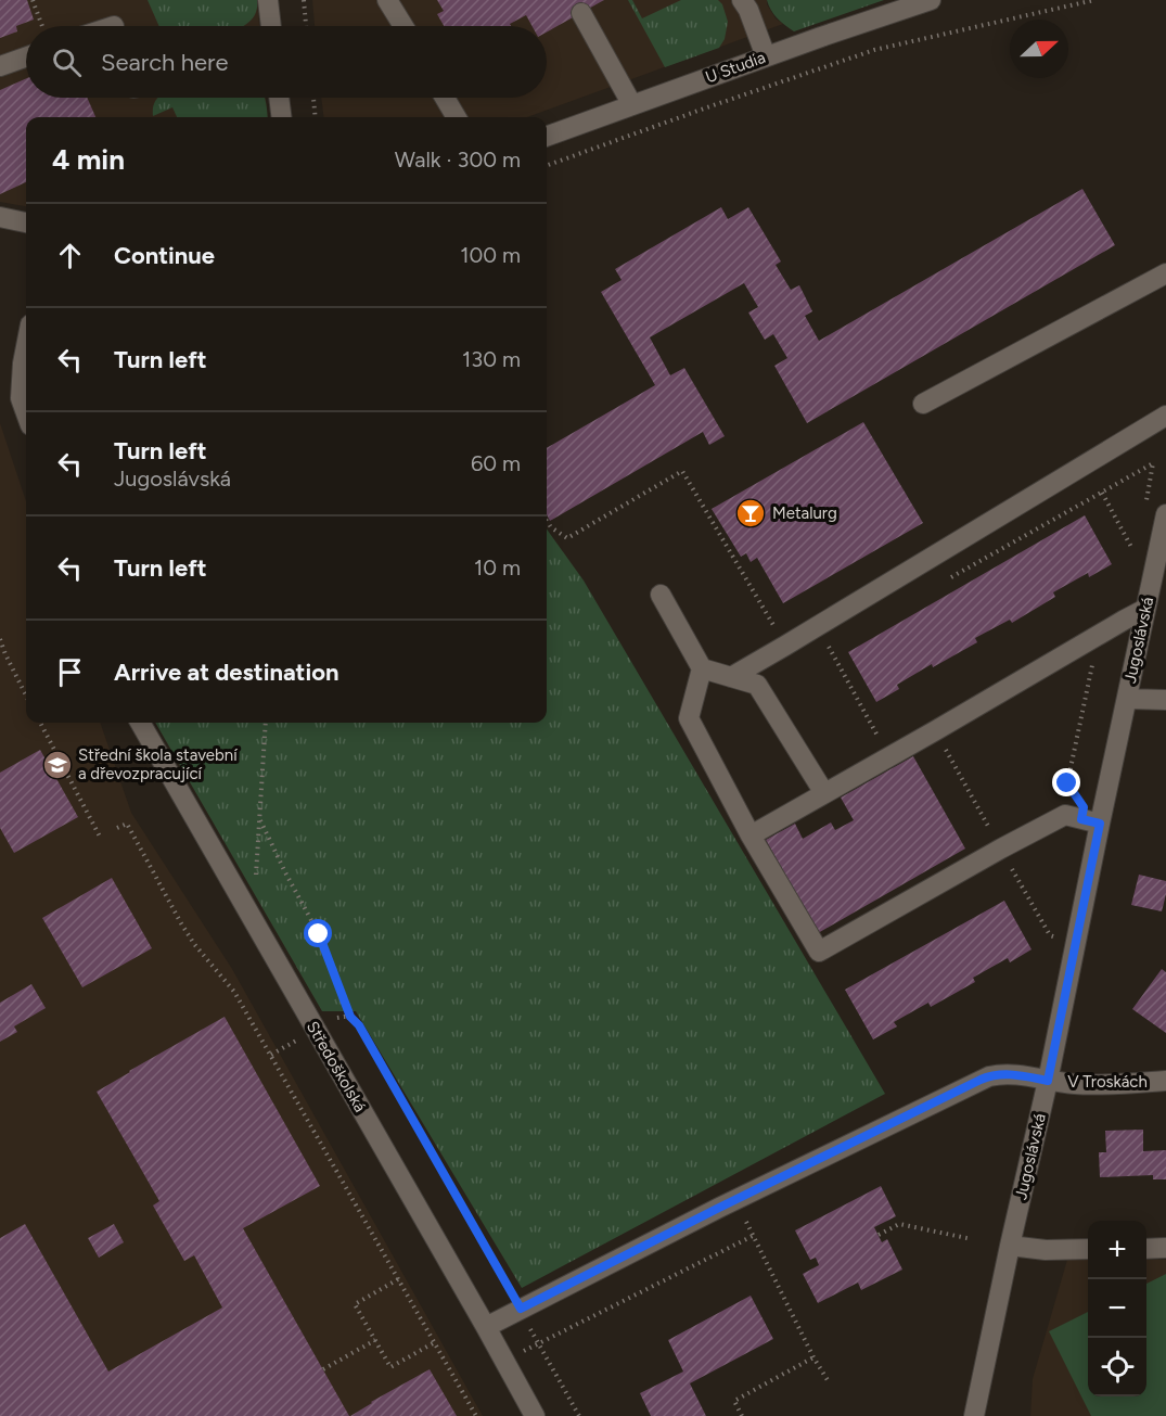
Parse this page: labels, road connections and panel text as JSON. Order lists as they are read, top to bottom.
{
  "streets": {
    "street": [
      "U Studia",
      "Jugoslávská",
      "Středoškolská",
      "V Troskách"
    ]
  },
  "crossings": [
    ["Jugoslávská", "V Troskách"],
    ["Středoškolská", "V Troskách"]
  ],
  "places": {
    "bar": ["Metalurg"],
    "school or university": ["Střední škola stavební a dřevozpracující"]
  },
  "north": "right",
  "page": {
    "search": "Search here",
    "heading": ["4 min", "Walk · 300 m"],
    "list": [
      ["Continue", "100 m"],
      ["Turn left", "130 m"],
      ["Turn left", "Jugoslávská", "60 m"],
      ["Turn left", "10 m"],
      "Arrive at destination"
    ],
    "map_buttons": ["+", "−"]
  }
}
